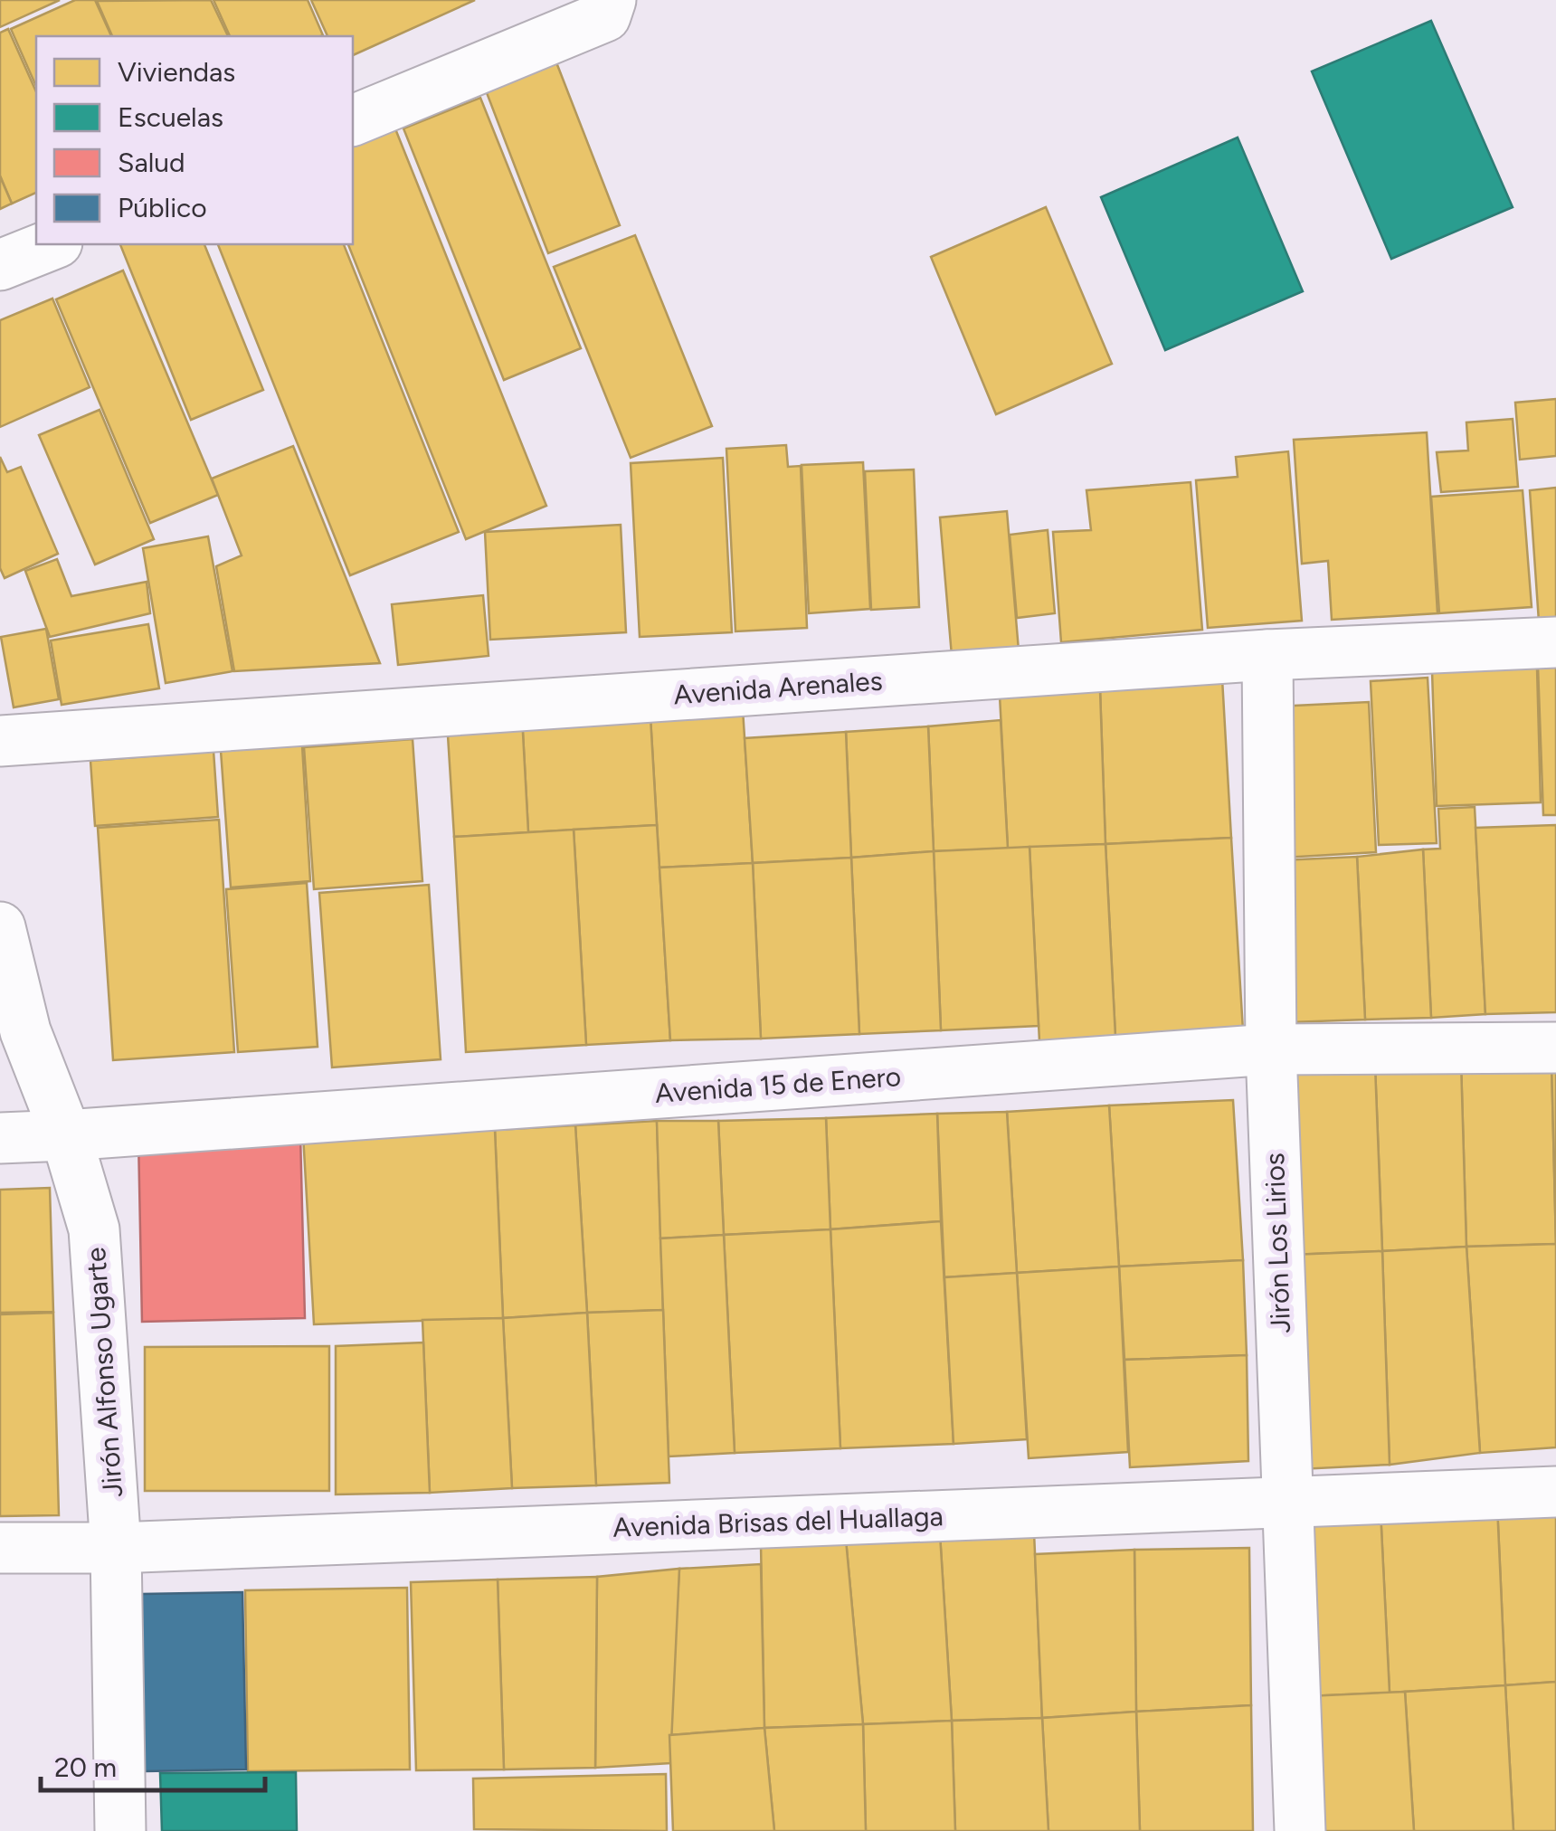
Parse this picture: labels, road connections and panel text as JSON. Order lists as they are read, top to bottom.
{
  "streets": {
    "street": [
      "Avenida Arenales",
      "Avenida 15 de Enero",
      "Jirón Los Lirios",
      "Jirón Alfonso Ugarte",
      "Avenida Brisas del Huallaga"
    ]
  },
  "crossings": [
    ["Avenida Arenales", "Jirón Los Lirios"],
    ["Avenida 15 de Enero", "Jirón Los Lirios"],
    ["Avenida 15 de Enero", "Jirón Alfonso Ugarte"],
    ["Jirón Los Lirios", "Avenida Brisas del Huallaga"],
    ["Jirón Alfonso Ugarte", "Avenida Brisas del Huallaga"]
  ],
  "legend": [
    "Viviendas",
    "Escuelas",
    "Salud",
    "Público"
  ],
  "scale_bar": "20 m"
}
